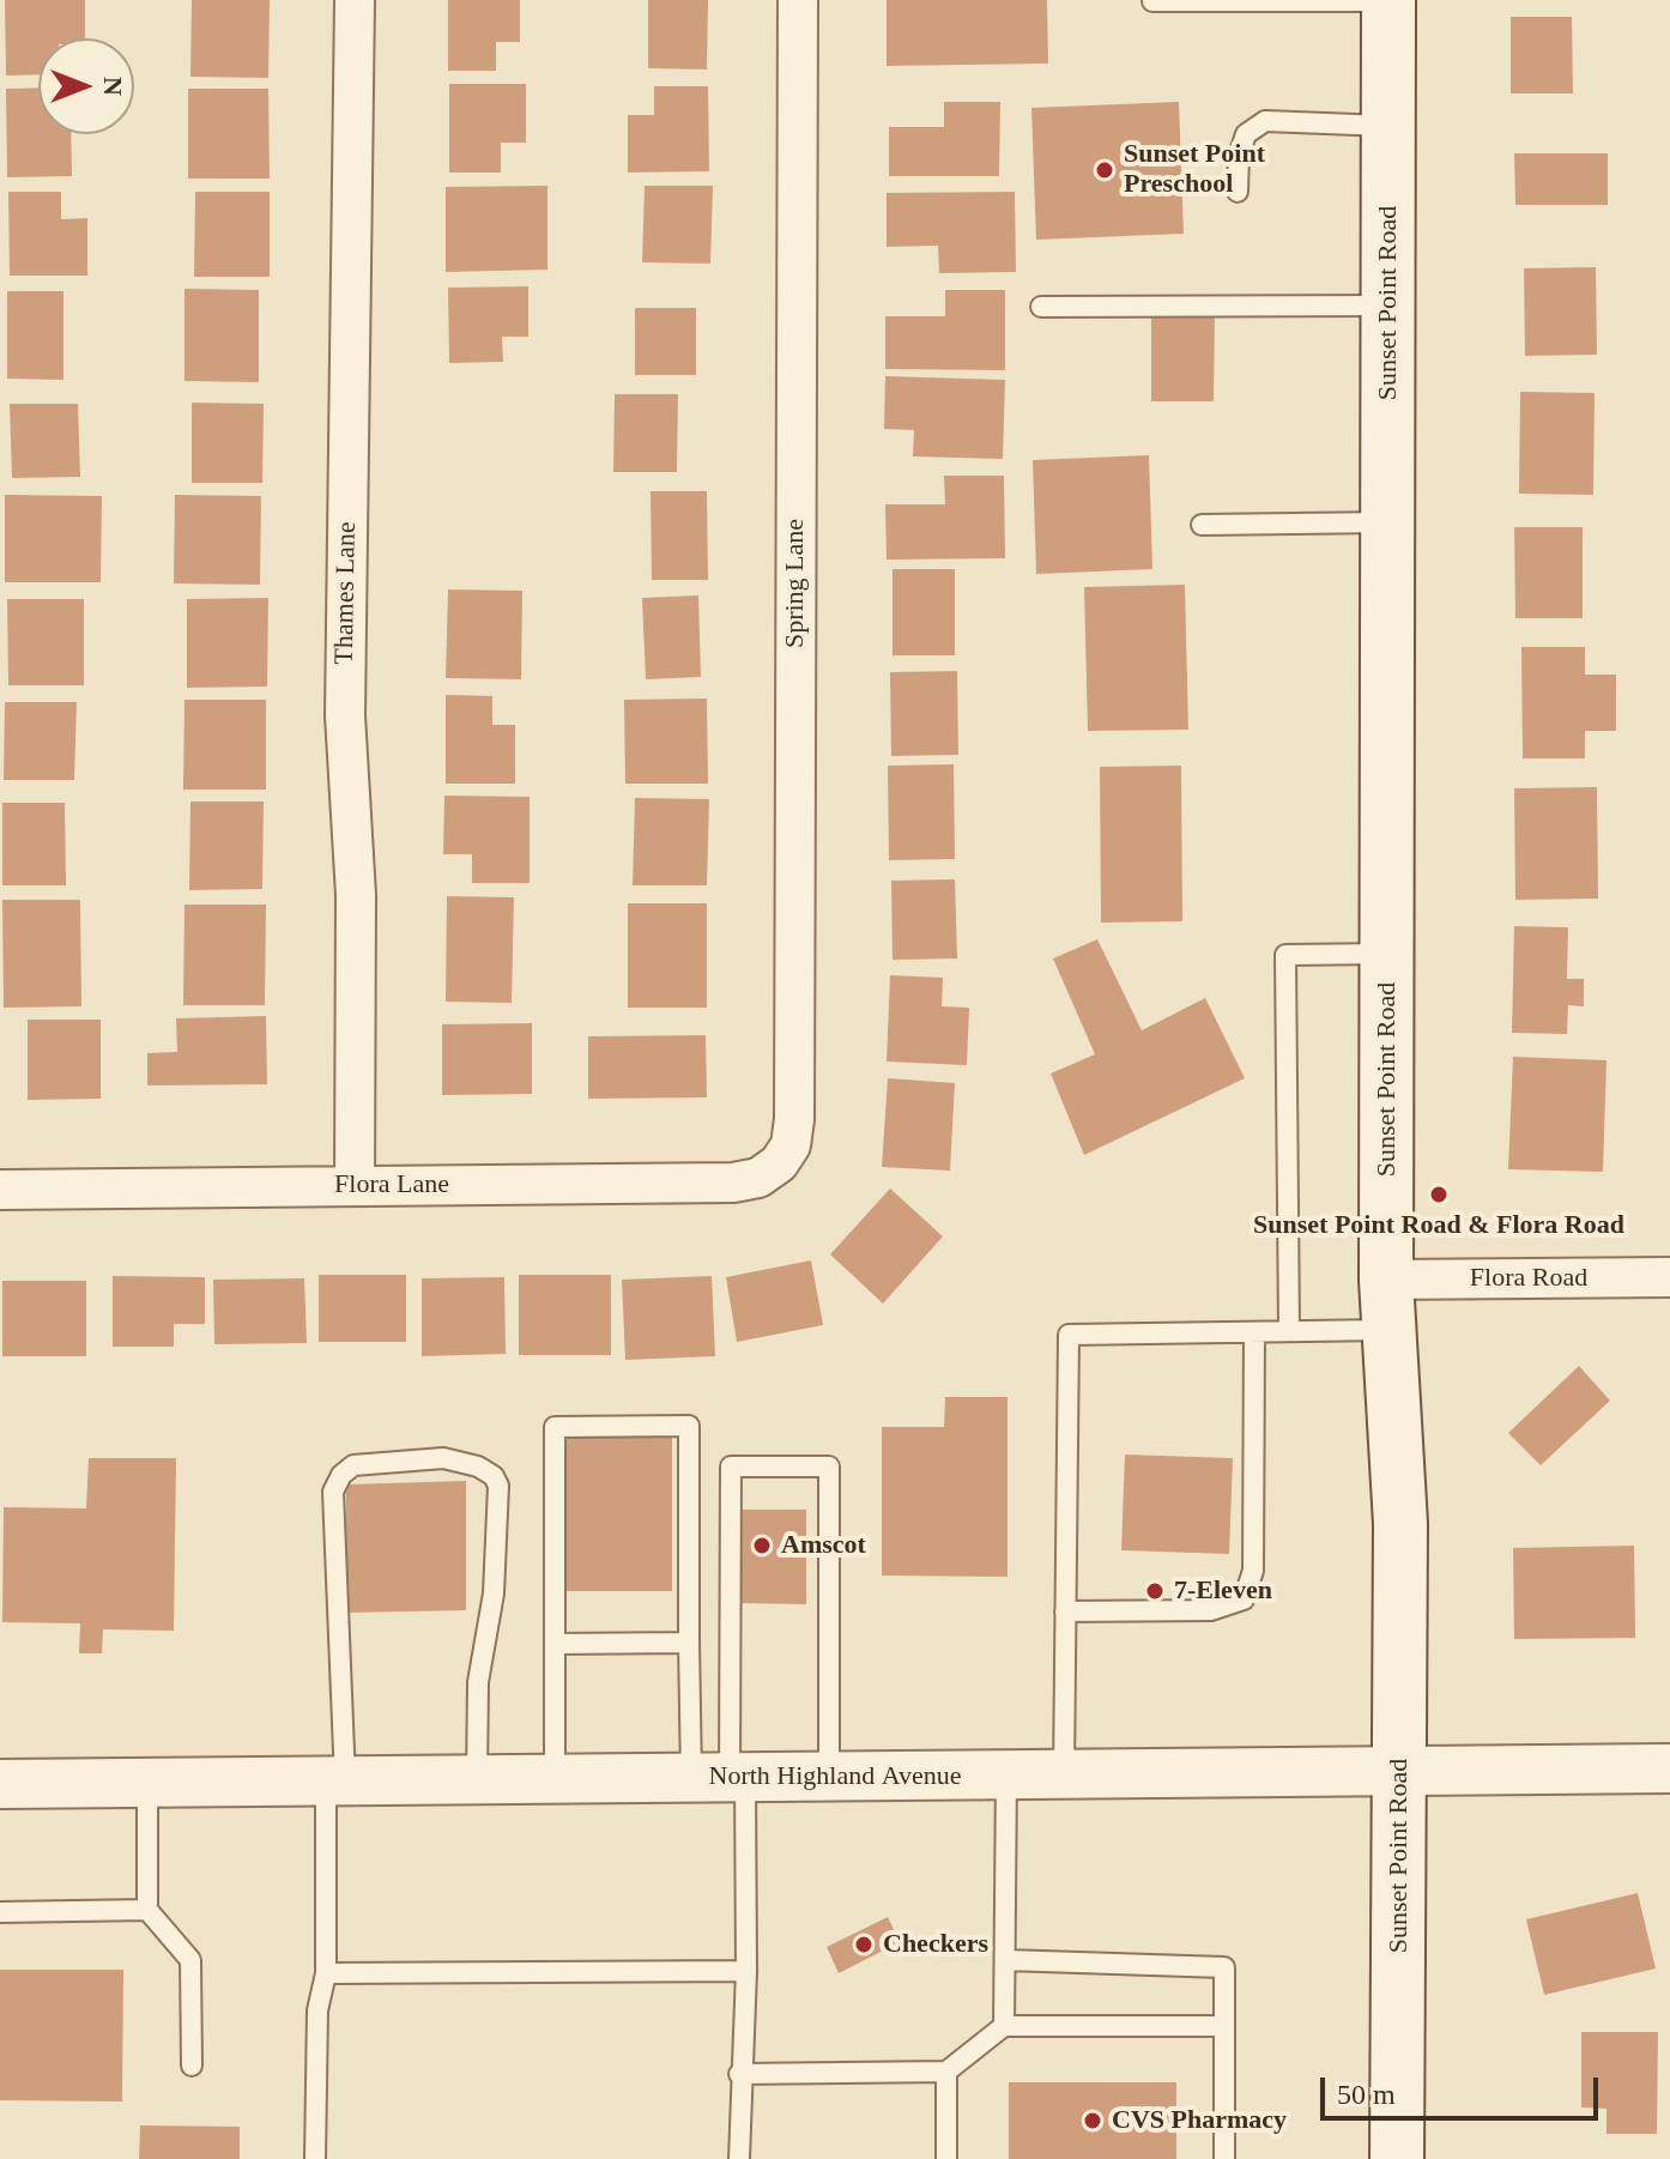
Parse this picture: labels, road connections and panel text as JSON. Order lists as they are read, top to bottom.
{
  "streets": {
    "main road": ["Sunset Point Road"],
    "street": [
      "Spring Lane",
      "Thames Lane",
      "Flora Lane",
      "Flora Road",
      "North Highland Avenue"
    ]
  },
  "crossings": [
    ["Sunset Point Road", "Flora Road"],
    ["Sunset Point Road", "North Highland Avenue"],
    ["Spring Lane", "Flora Lane"],
    ["Thames Lane", "Flora Lane"]
  ],
  "places": [
    "Sunset Point Preschool",
    "Sunset Point Road & Flora Road",
    "Amscot",
    "7-Eleven",
    "Checkers",
    "CVS Pharmacy"
  ],
  "scale_bar": "50 m",
  "north": "right"
}
